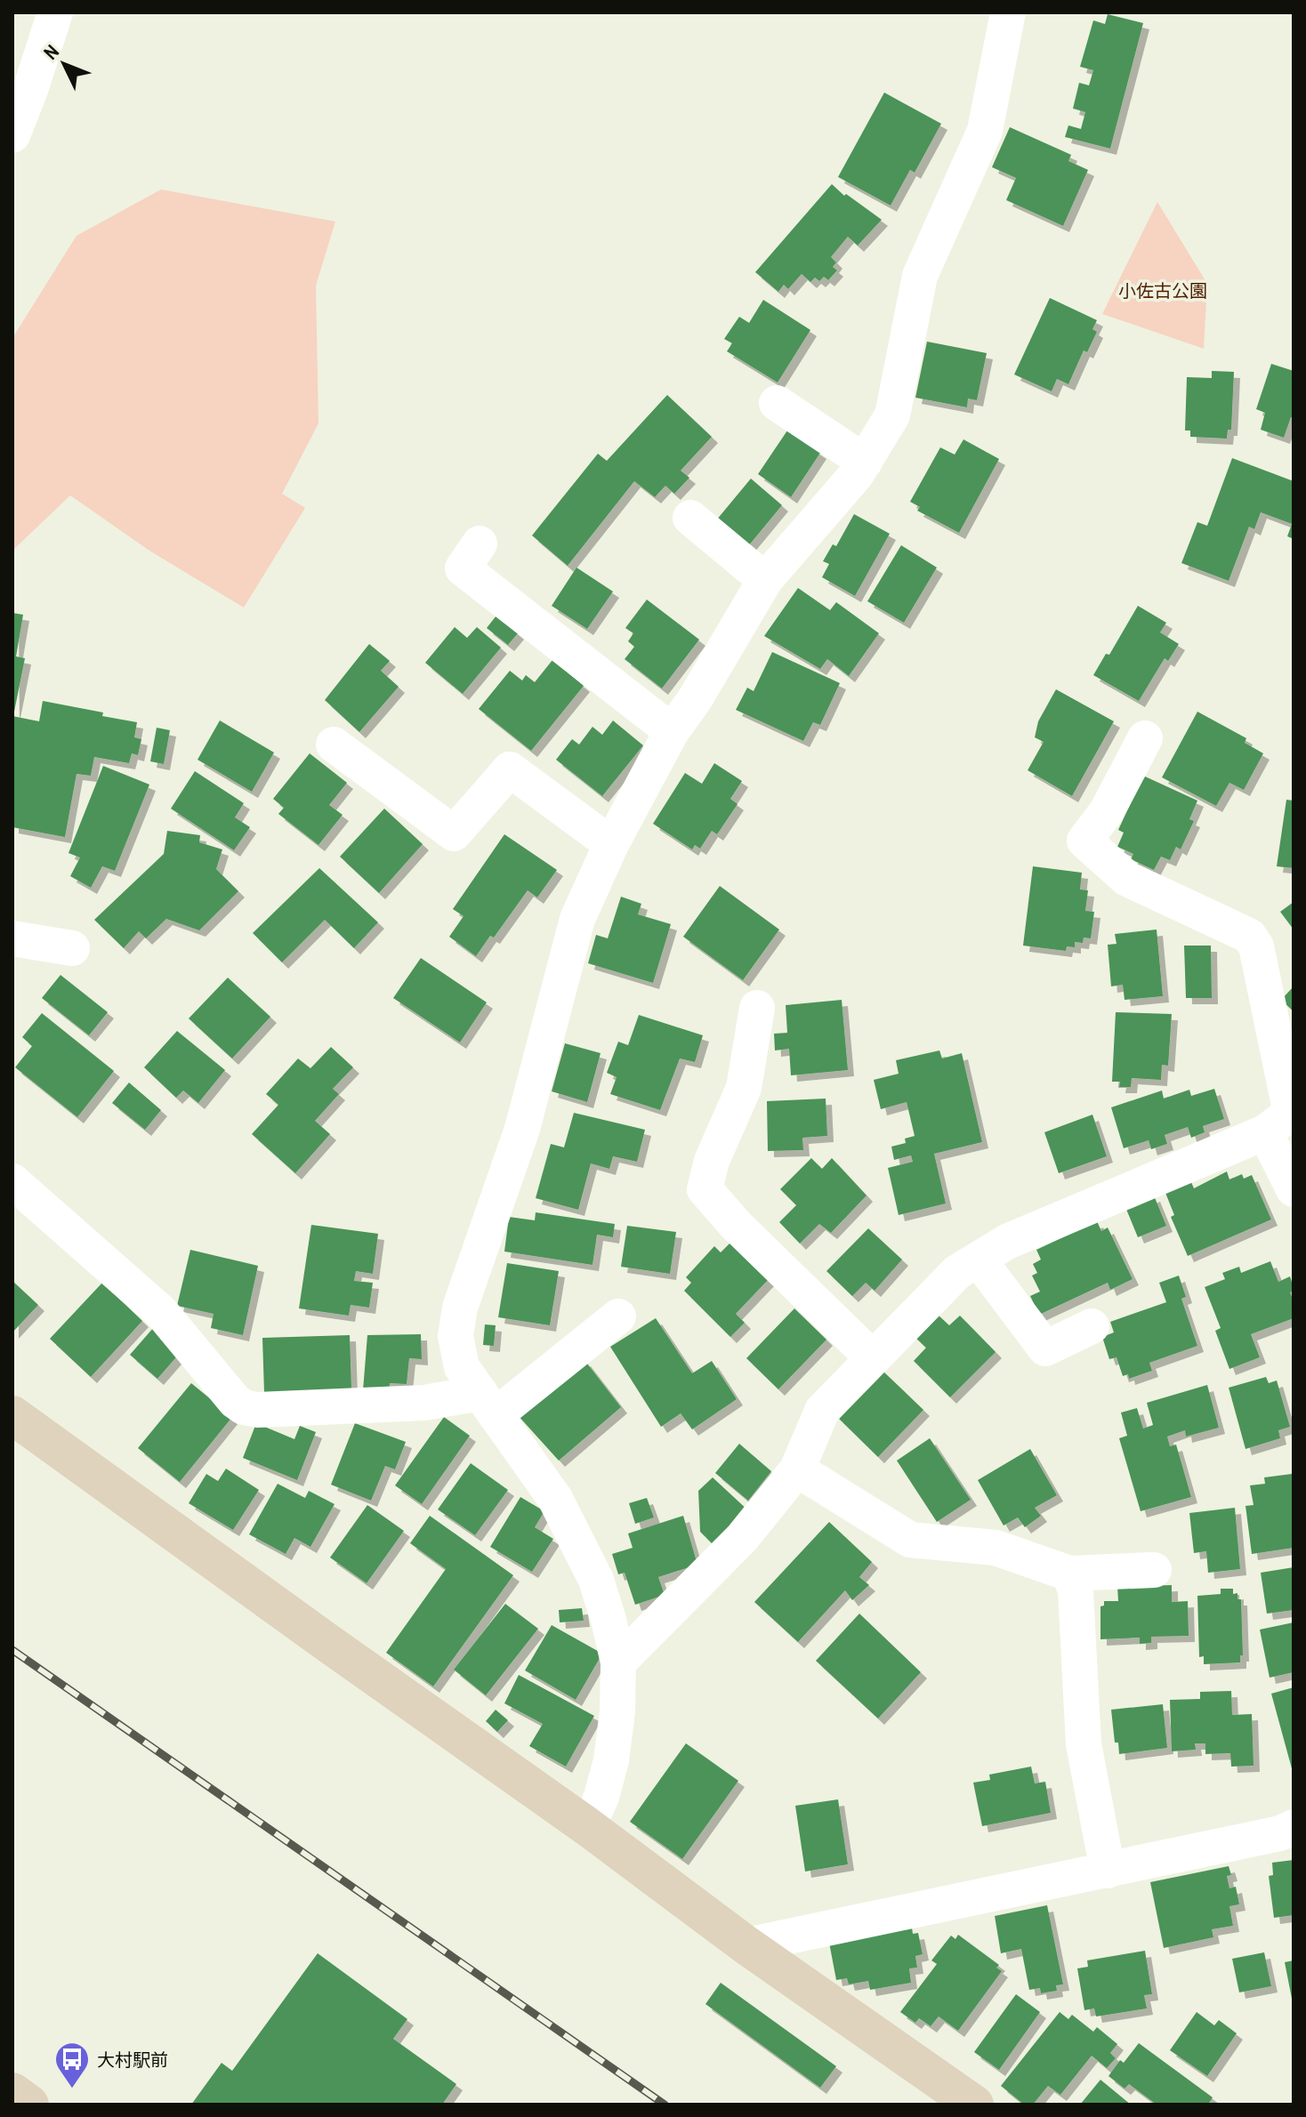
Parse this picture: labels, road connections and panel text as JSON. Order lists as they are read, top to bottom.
{
  "parks": ["小佐古公園"],
  "places": {
    "bus stop": ["大村駅前"]
  },
  "north": "top left"
}
